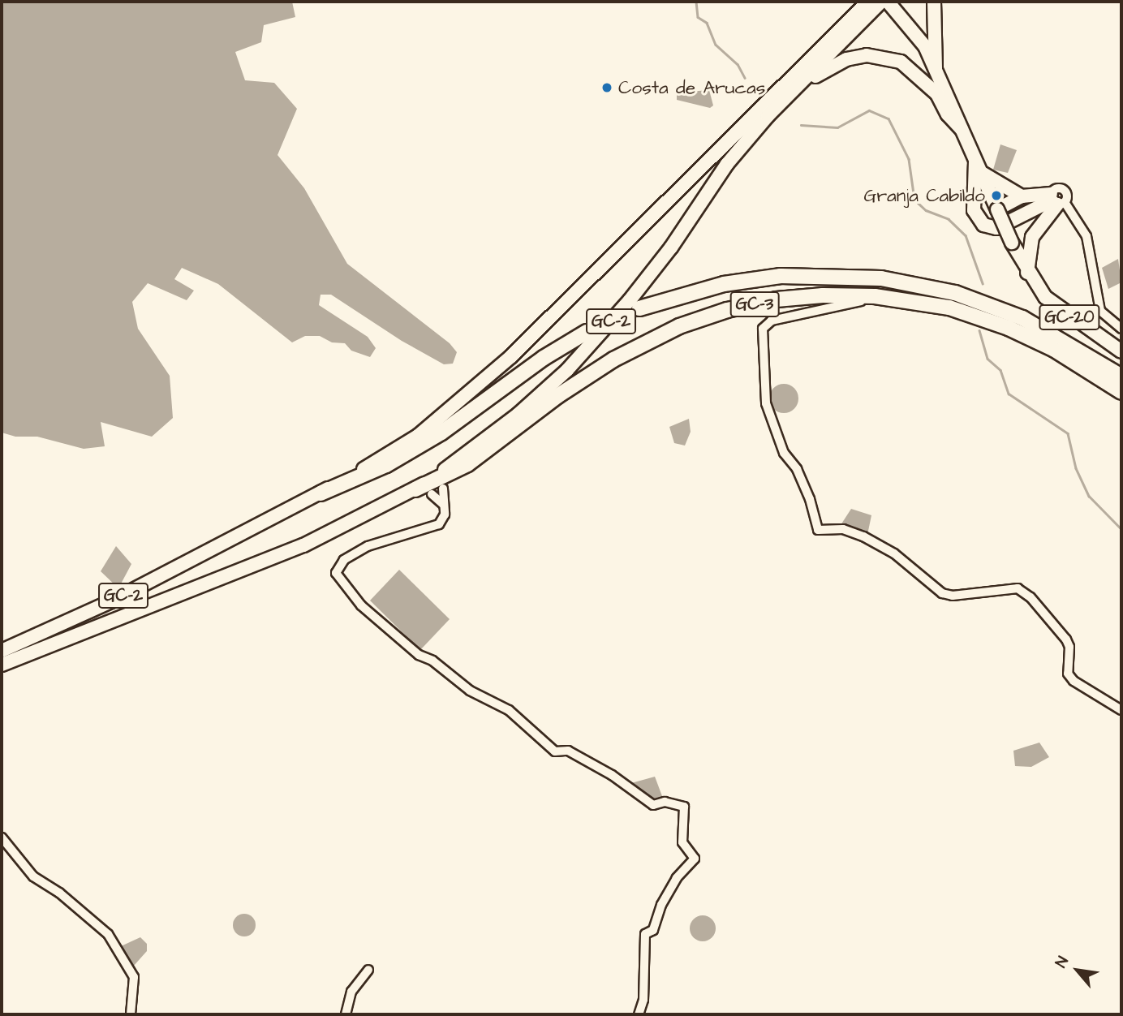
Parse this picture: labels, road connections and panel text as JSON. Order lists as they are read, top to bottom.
{
  "streets": {
    "highway": ["GC-3"],
    "main road": ["GC-20", "GC-2"]
  },
  "crossings": [
    ["GC-3", "GC-2"],
    ["GC-20", "GC-2"]
  ],
  "places": ["Costa de Arucas", "Granja Cabildo"],
  "north": "top left"
}
